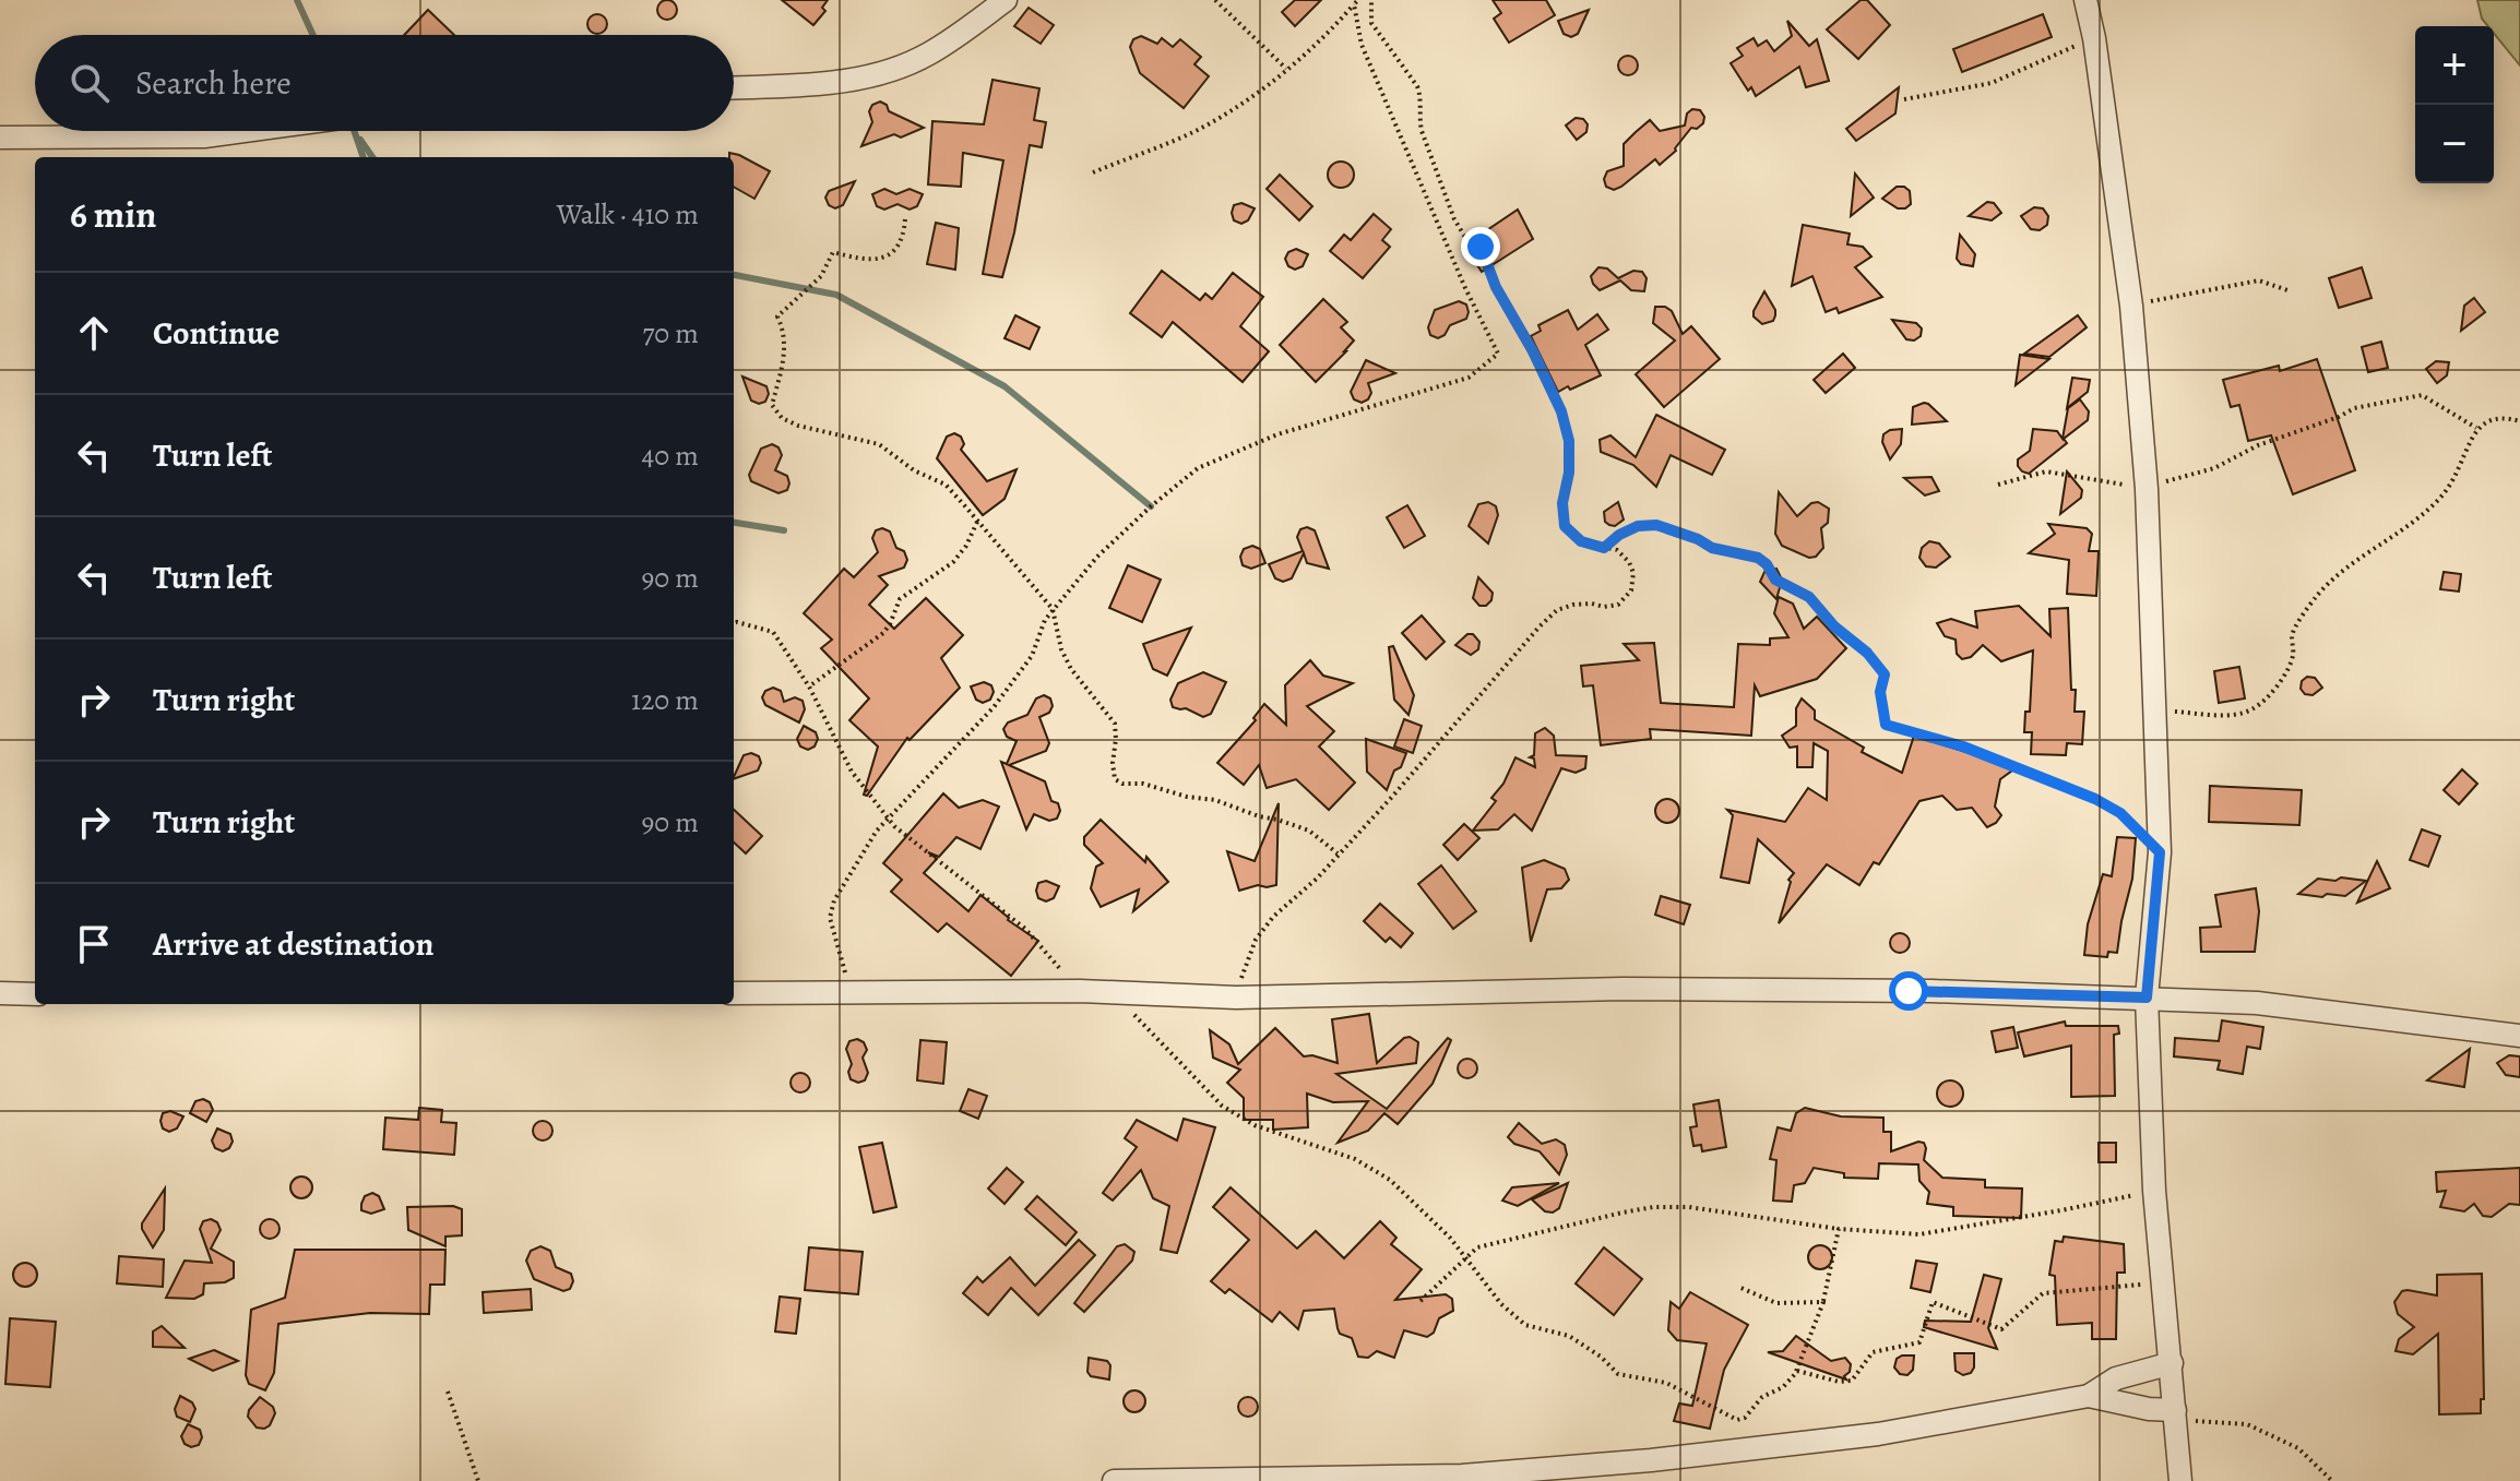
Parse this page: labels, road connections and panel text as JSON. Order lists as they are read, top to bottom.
{
  "page": {
    "map_buttons": ["+", "−"],
    "search": "Search here",
    "heading": ["6 min", "Walk · 410 m"],
    "list": [
      ["Continue", "70 m"],
      ["Turn left", "40 m"],
      ["Turn left", "90 m"],
      ["Turn right", "120 m"],
      ["Turn right", "90 m"],
      "Arrive at destination"
    ]
  }
}
